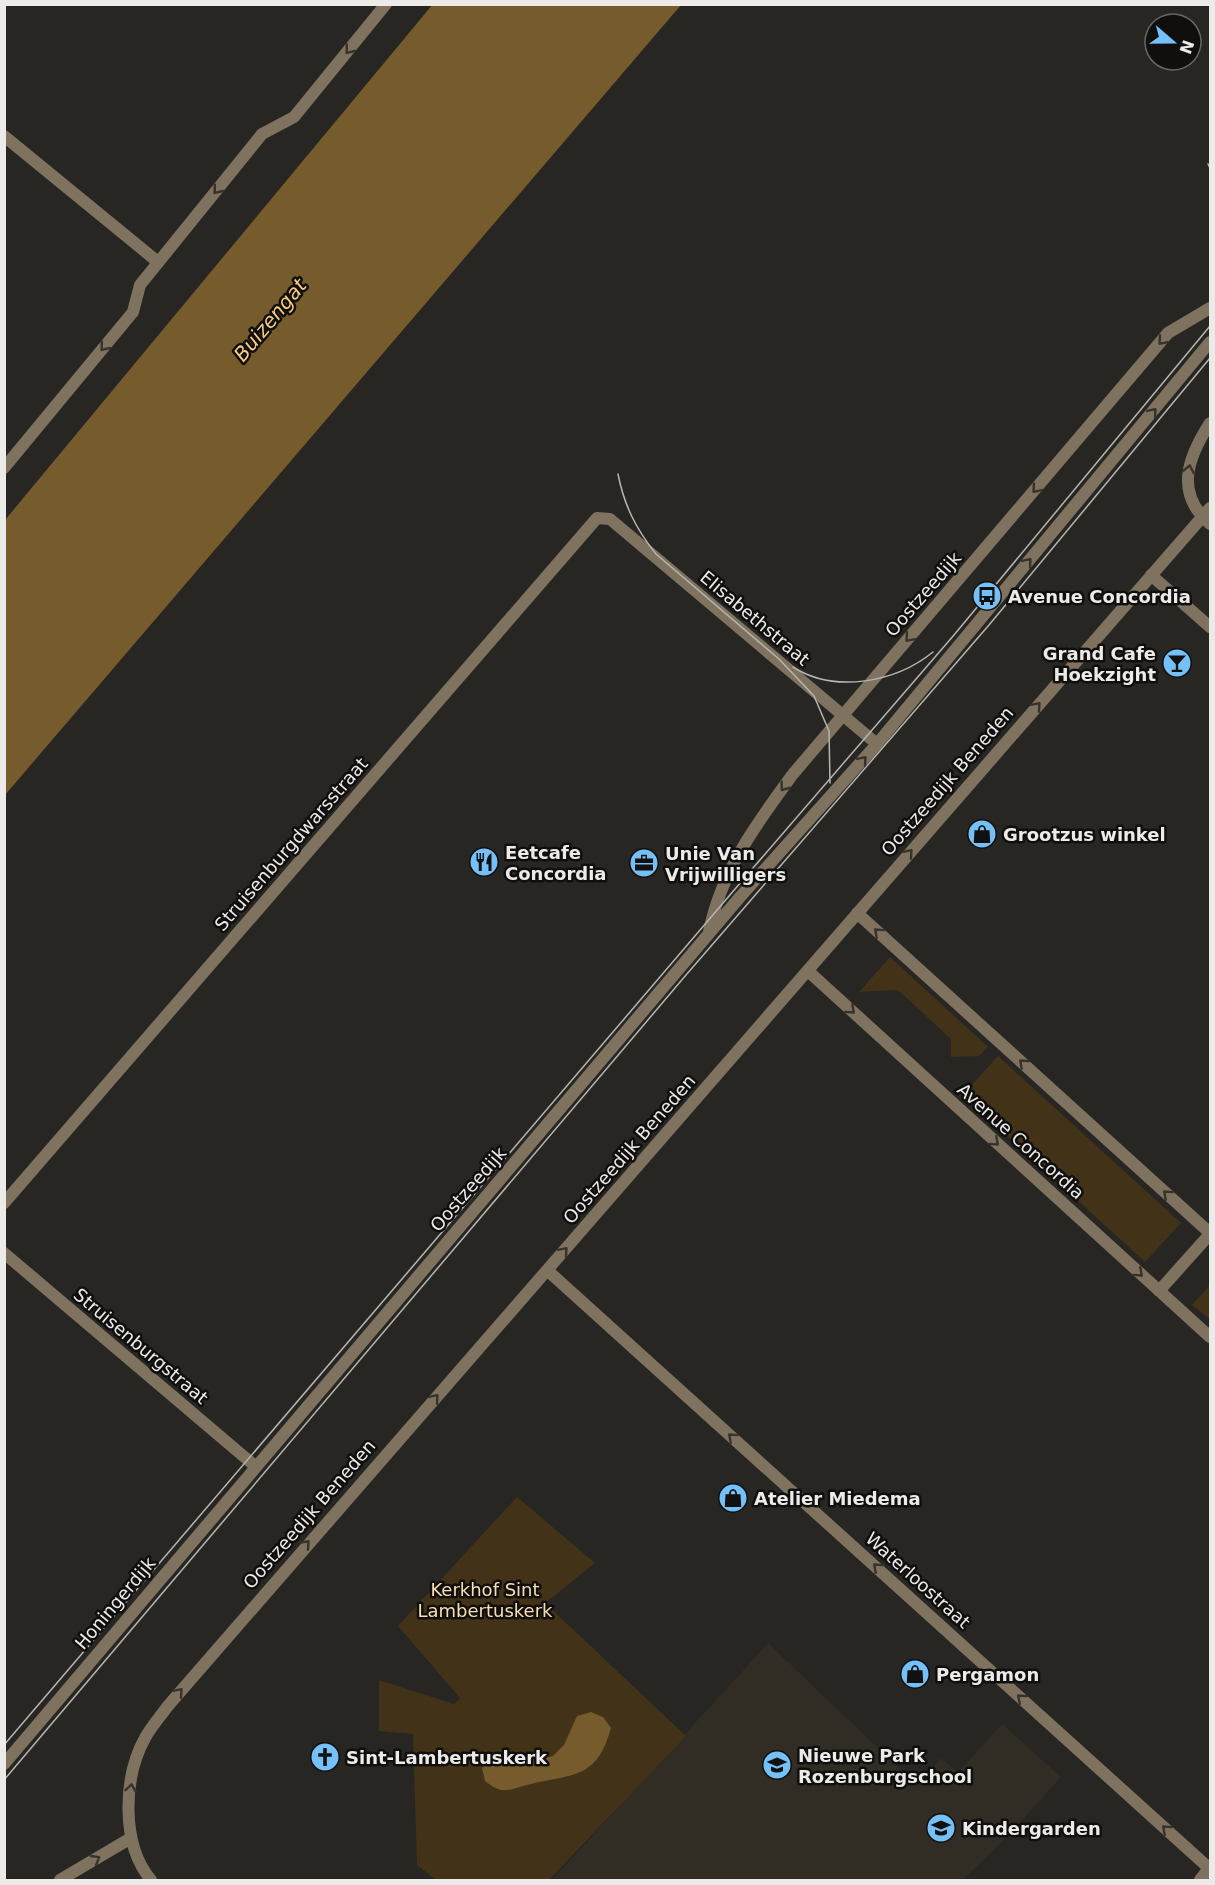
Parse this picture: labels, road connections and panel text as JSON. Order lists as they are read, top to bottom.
{
  "streets": {
    "street": [
      "Oostzeedijk",
      "Elisabethstraat",
      "Oostzeedijk Beneden",
      "Struisenburgdwarsstraat",
      "Avenue Concordia",
      "Struisenburgstraat",
      "Waterloostraat",
      "Honingerdijk"
    ]
  },
  "crossings": [
    ["Oostzeedijk", "Elisabethstraat"],
    ["Oostzeedijk", "Struisenburgstraat"],
    ["Oostzeedijk", "Honingerdijk"],
    ["Elisabethstraat", "Struisenburgdwarsstraat"],
    ["Oostzeedijk Beneden", "Avenue Concordia"],
    ["Oostzeedijk Beneden", "Waterloostraat"],
    ["Struisenburgstraat", "Honingerdijk"]
  ],
  "one_way": ["Oostzeedijk Beneden", "Waterloostraat"],
  "water": ["Buizengat"],
  "parks": ["Kerkhof Sint Lambertuskerk"],
  "places": {
    "bus stop": ["Avenue Concordia"],
    "bar": ["Grand Cafe Hoekzight"],
    "shop": ["Grootzus winkel", "Atelier Miedema", "Pergamon"],
    "restaurant": ["Eetcafe Concordia"],
    "office": ["Unie Van Vrijwilligers"],
    "church": ["Sint-Lambertuskerk"],
    "school or university": ["Nieuwe Park Rozenburgschool", "Kindergarden"]
  },
  "north": "right"
}
